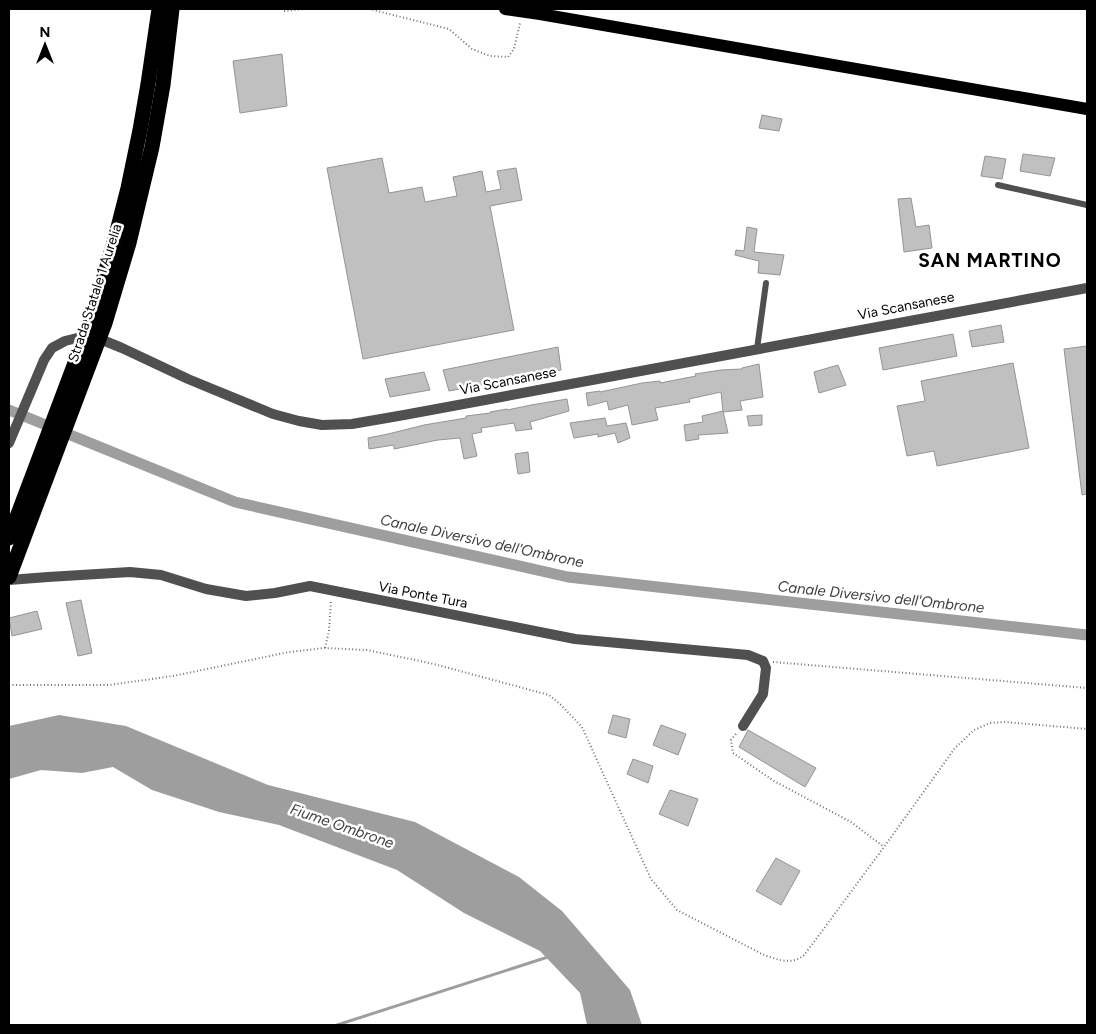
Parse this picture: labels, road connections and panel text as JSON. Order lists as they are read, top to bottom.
{
  "streets": {
    "highway": ["Strada Statale 1 Aurelia"],
    "street": ["Via Scansanese", "Via Ponte Tura"]
  },
  "districts": ["SAN MARTINO"],
  "water": ["Canale Diversivo dell'Ombrone", "Fiume Ombrone"],
  "north": "top"
}
